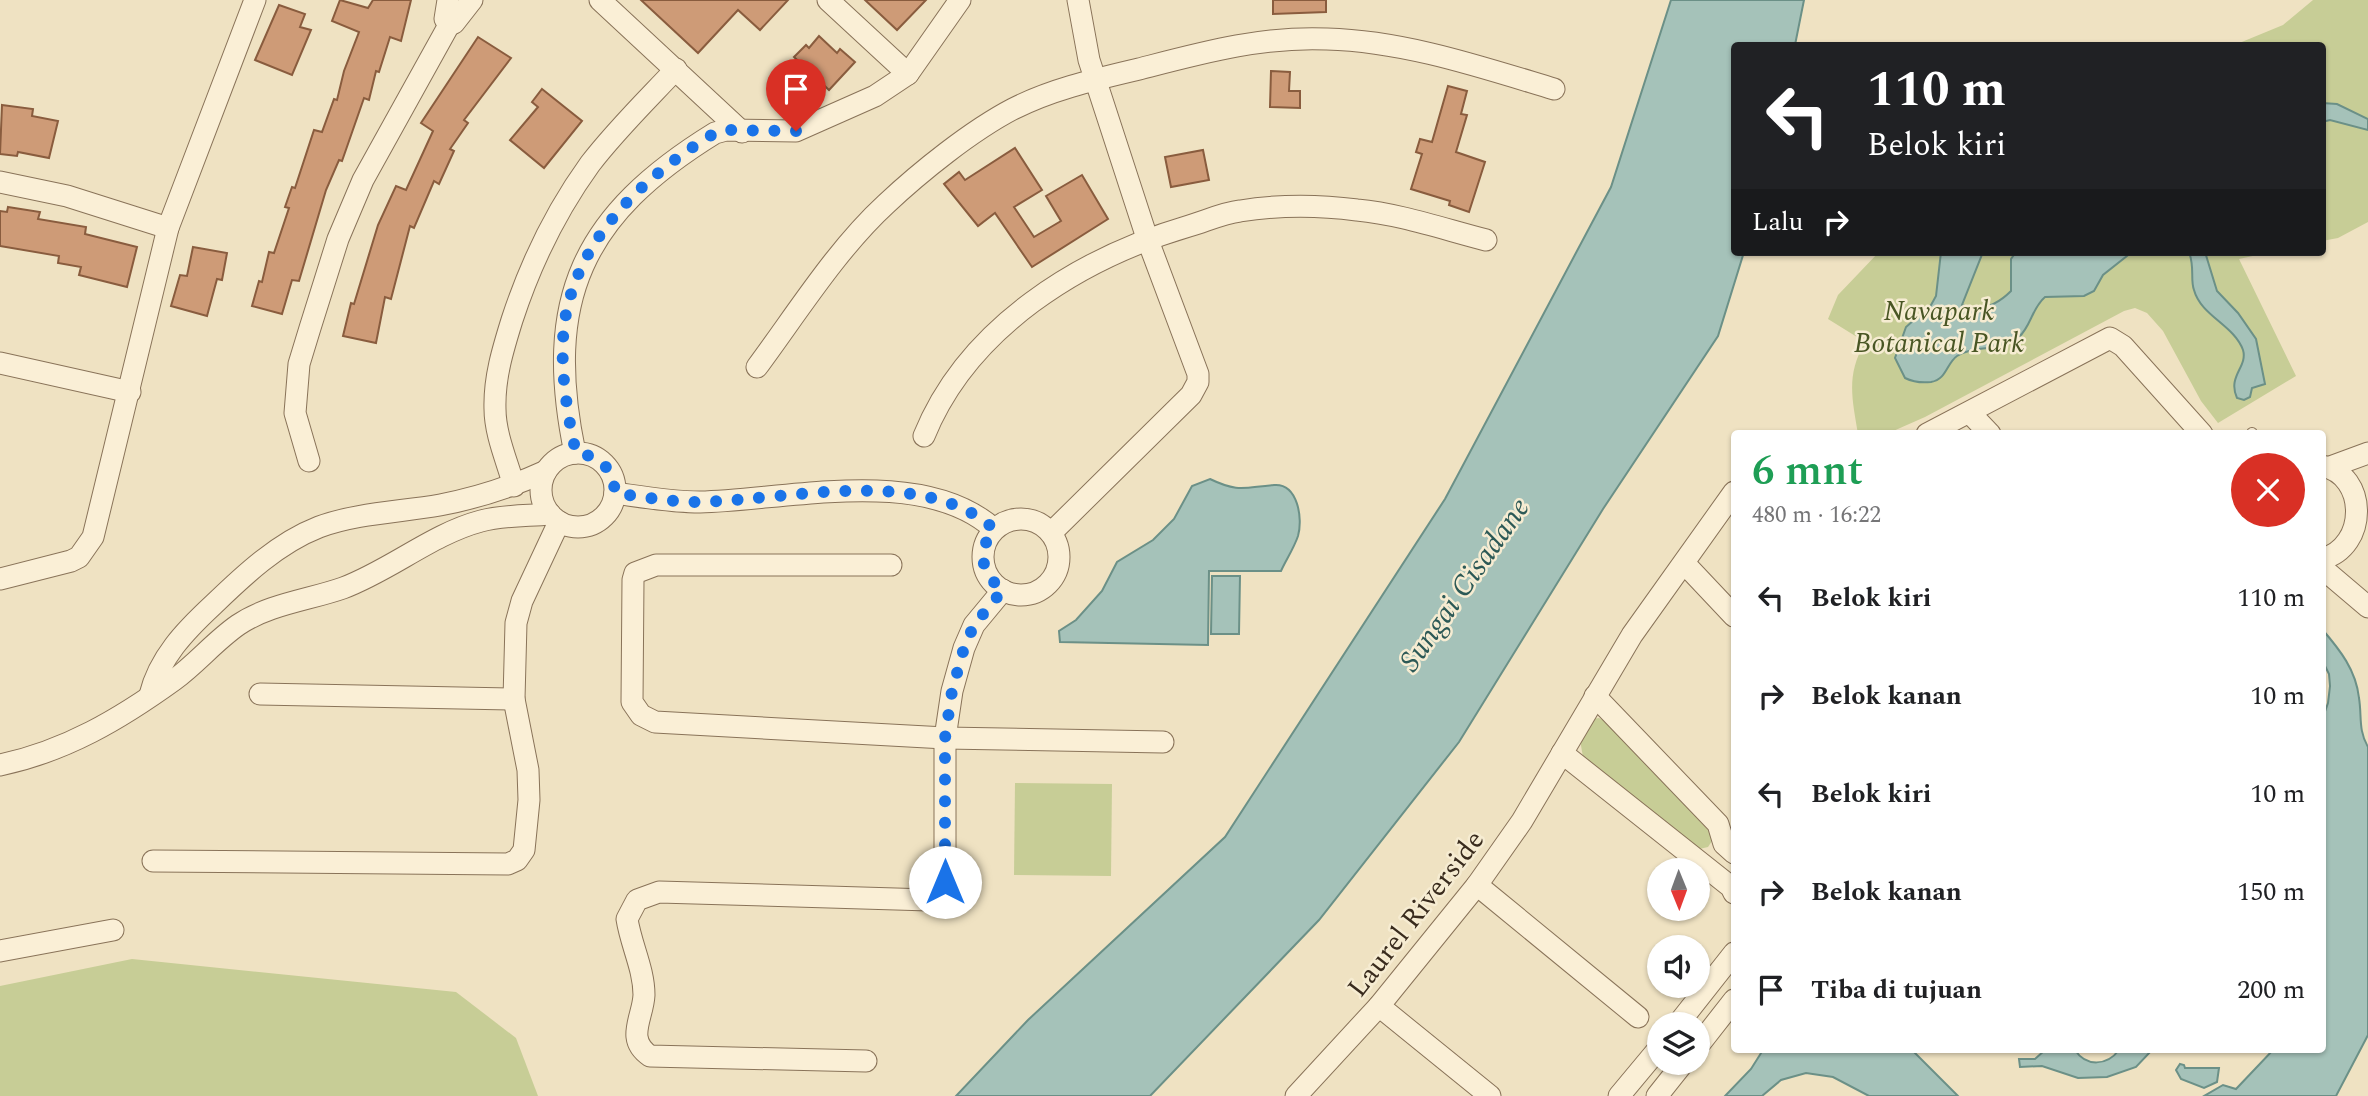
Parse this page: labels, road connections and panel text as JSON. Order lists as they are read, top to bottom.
{
  "streets": {
    "street": ["Laurel Riverside"]
  },
  "water": ["Sungai Cisadane"],
  "parks": ["Navapark Botanical Park"],
  "north": "bottom",
  "page": {
    "turn": ["110 m", "Belok kiri"],
    "then": "Lalu",
    "heading": ["6 mnt", "480 m · 16:22"],
    "list": [
      {
        "name": "Belok kiri",
        "value": "110 m"
      },
      {
        "name": "Belok kanan",
        "value": "10 m"
      },
      {
        "name": "Belok kiri",
        "value": "10 m"
      },
      {
        "name": "Belok kanan",
        "value": "150 m"
      },
      {
        "name": "Tiba di tujuan",
        "value": "200 m"
      }
    ]
  }
}
